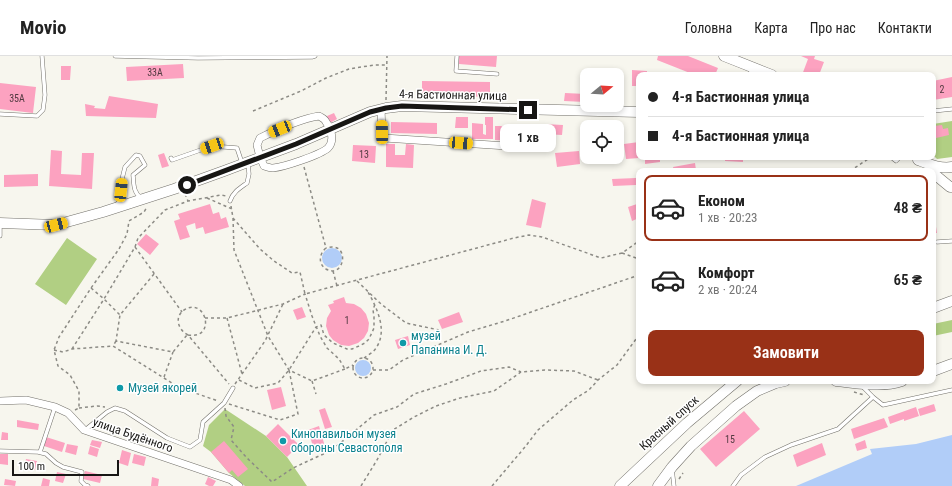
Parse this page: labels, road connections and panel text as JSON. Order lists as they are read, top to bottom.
{
  "streets": {
    "main road": ["4-я Бастионная улица", "Красный спуск"],
    "street": ["улица Будённого"]
  },
  "places": ["музей Папанина И. Д.", "Музей якорей", "Кинопавильон музея обороны Севастополя"],
  "house_numbers": [
    "33А",
    "2",
    "35А",
    "13",
    "1",
    "15"
  ],
  "scale_bar": "100 m",
  "north": "right",
  "page": {
    "header": "Movio",
    "nav": [
      "Головна",
      "Карта",
      "Про нас",
      "Контакти"
    ],
    "banner": ["4-я Бастионная улица", "4-я Бастионная улица"],
    "bubble": "1 хв",
    "list": [
      {
        "name": "Економ",
        "note": "1 хв · 20:23",
        "value": "48 ₴"
      },
      {
        "name": "Комфорт",
        "note": "2 хв · 20:24",
        "value": "65 ₴"
      }
    ],
    "buttons": "Замовити",
    "scale": "100 m"
  }
}
